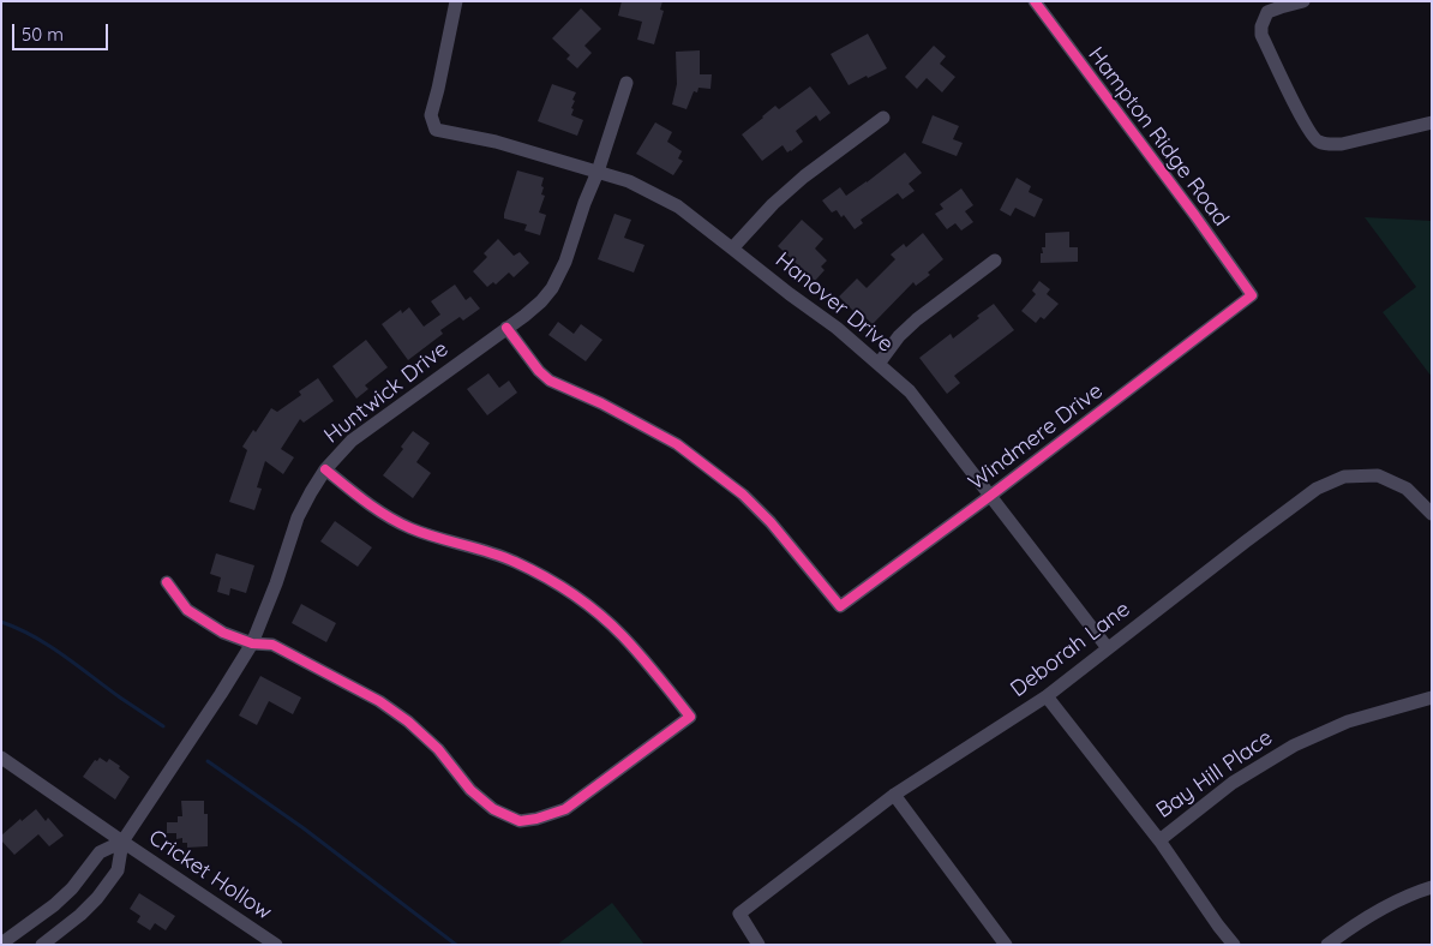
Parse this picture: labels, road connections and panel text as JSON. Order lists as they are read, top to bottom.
{
  "streets": {
    "street": [
      "Hampton Ridge Road",
      "Hanover Drive",
      "Huntwick Drive",
      "Windmere Drive",
      "Deborah Lane",
      "Bay Hill Place",
      "Cricket Hollow"
    ]
  },
  "crossings": [
    ["Hampton Ridge Road", "Windmere Drive"],
    ["Hanover Drive", "Huntwick Drive"],
    ["Hanover Drive", "Windmere Drive"],
    ["Hanover Drive", "Deborah Lane"],
    ["Huntwick Drive", "Windmere Drive"],
    ["Huntwick Drive", "Cricket Hollow"]
  ],
  "scale_bar": "50 m"
}
